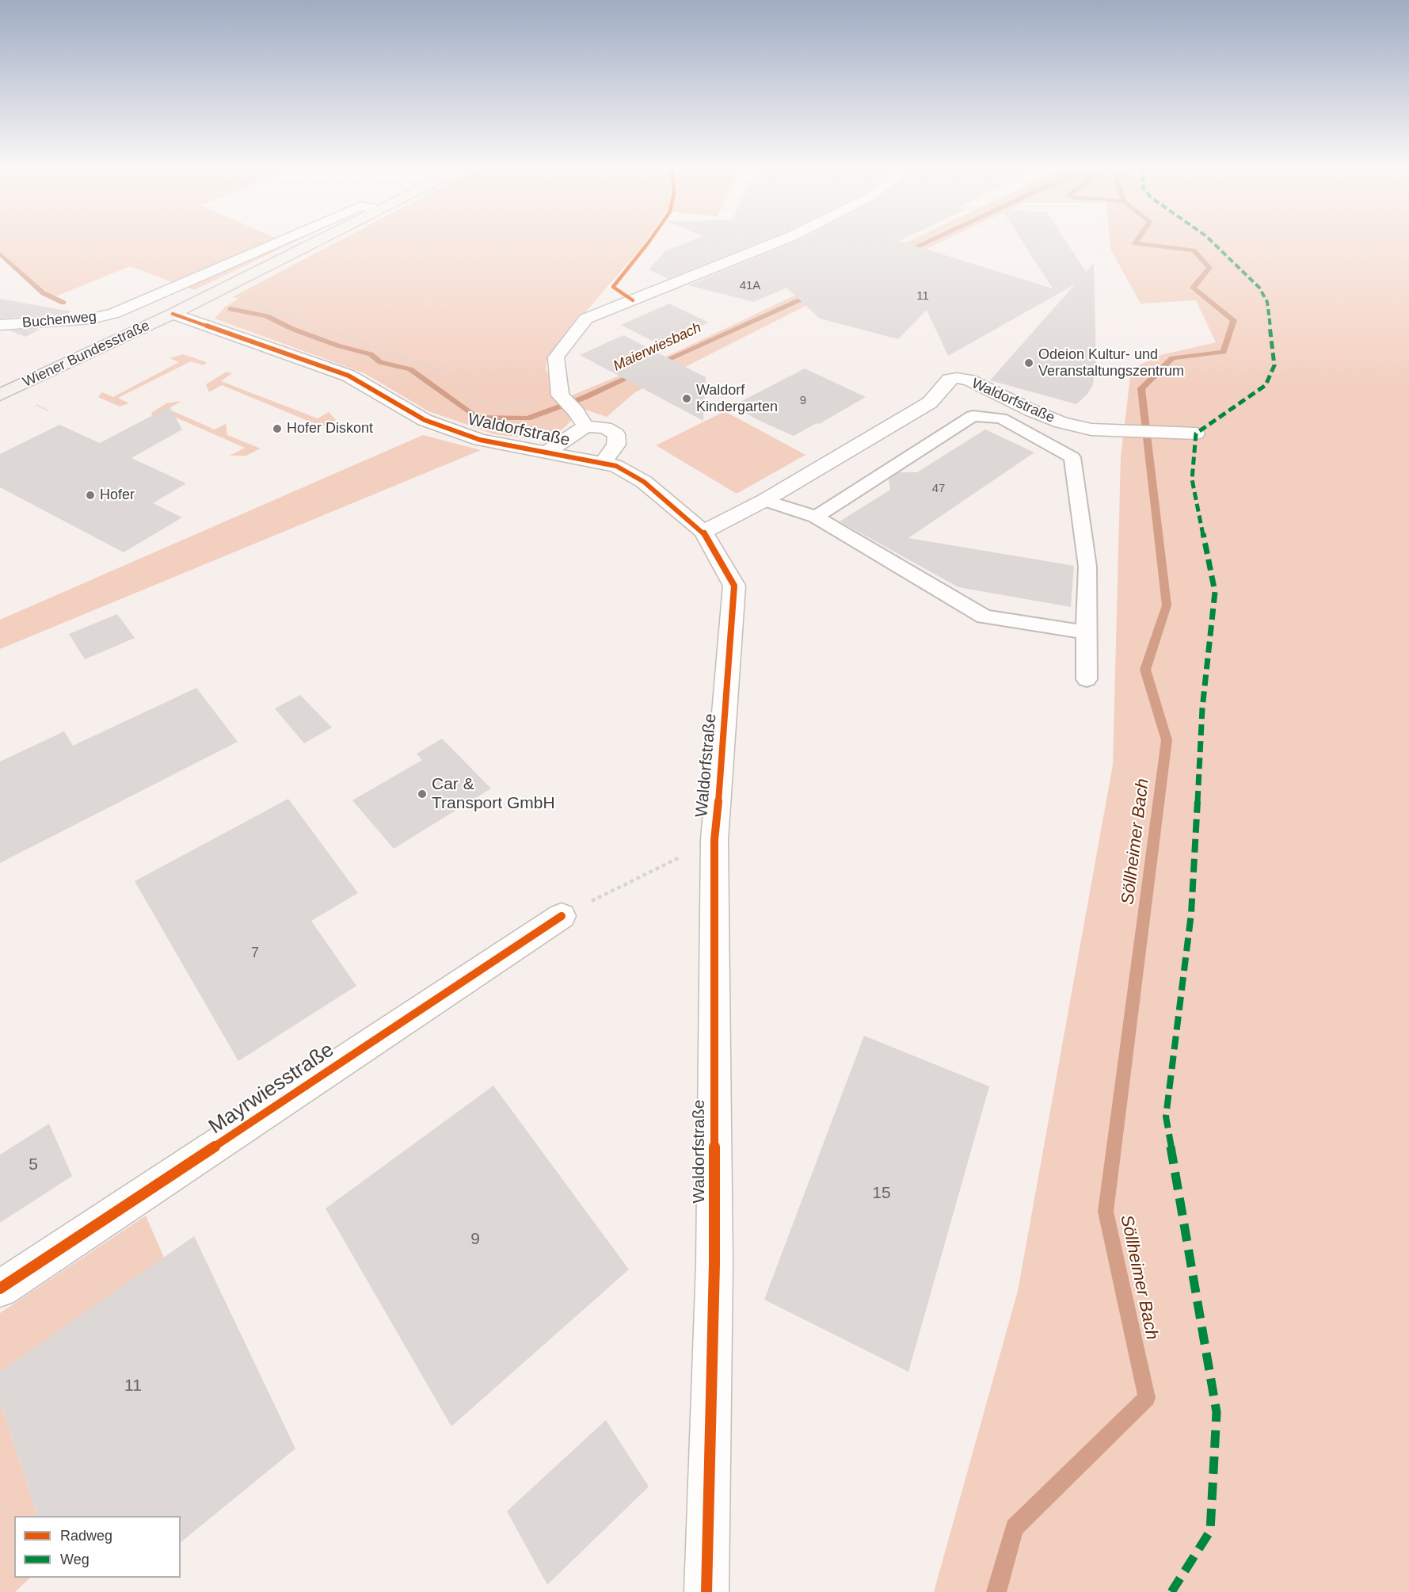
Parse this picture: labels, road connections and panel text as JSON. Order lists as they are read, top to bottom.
{
  "streets": {
    "main road": ["Wiener Bundesstraße"],
    "street": ["Buchenweg", "Waldorfstraße", "Mayrwiesstraße"]
  },
  "crossings": [
    ["Wiener Bundesstraße", "Waldorfstraße"]
  ],
  "water": ["Maierwiesbach", "Söllheimer Bach"],
  "places": [
    "Odeion Kultur- und Veranstaltungszentrum",
    "Waldorf Kindergarten",
    "Hofer Diskont",
    "Hofer",
    "Car & Transport GmbH"
  ],
  "house_numbers": [
    "41A",
    "11",
    "9",
    "47",
    "7",
    "5",
    "15",
    "9",
    "11"
  ],
  "legend": ["Radweg", "Weg"]
}
